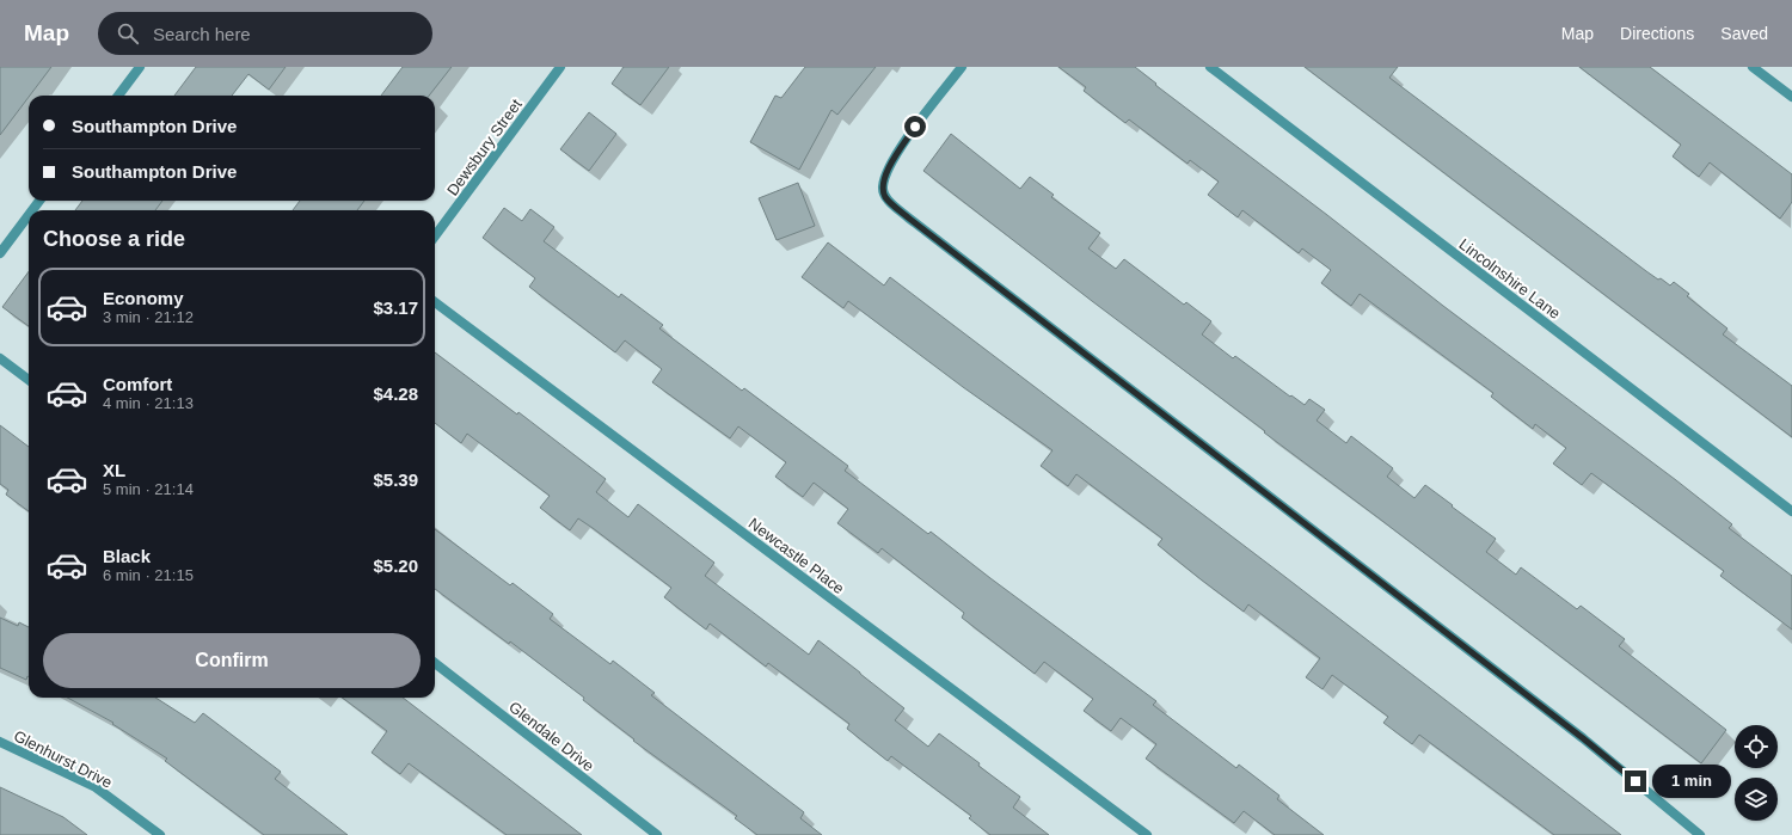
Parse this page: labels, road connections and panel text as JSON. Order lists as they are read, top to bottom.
{
  "streets": {
    "street": [
      "Dewsbury Street",
      "Lincolnshire Lane",
      "Newcastle Place",
      "Glendale Drive",
      "Glenhurst Drive"
    ]
  },
  "page": {
    "header": "Map",
    "search": "Search here",
    "nav": ["Map", "Directions", "Saved"],
    "banner": ["Southampton Drive", "Southampton Drive"],
    "heading": "Choose a ride",
    "list": [
      {
        "name": "Economy",
        "note": "3 min · 21:12",
        "value": "$3.17"
      },
      {
        "name": "Comfort",
        "note": "4 min · 21:13",
        "value": "$4.28"
      },
      {
        "name": "XL",
        "note": "5 min · 21:14",
        "value": "$5.39"
      },
      {
        "name": "Black",
        "note": "6 min · 21:15",
        "value": "$5.20"
      }
    ],
    "buttons": "Confirm",
    "bubble": "1 min"
  }
}
